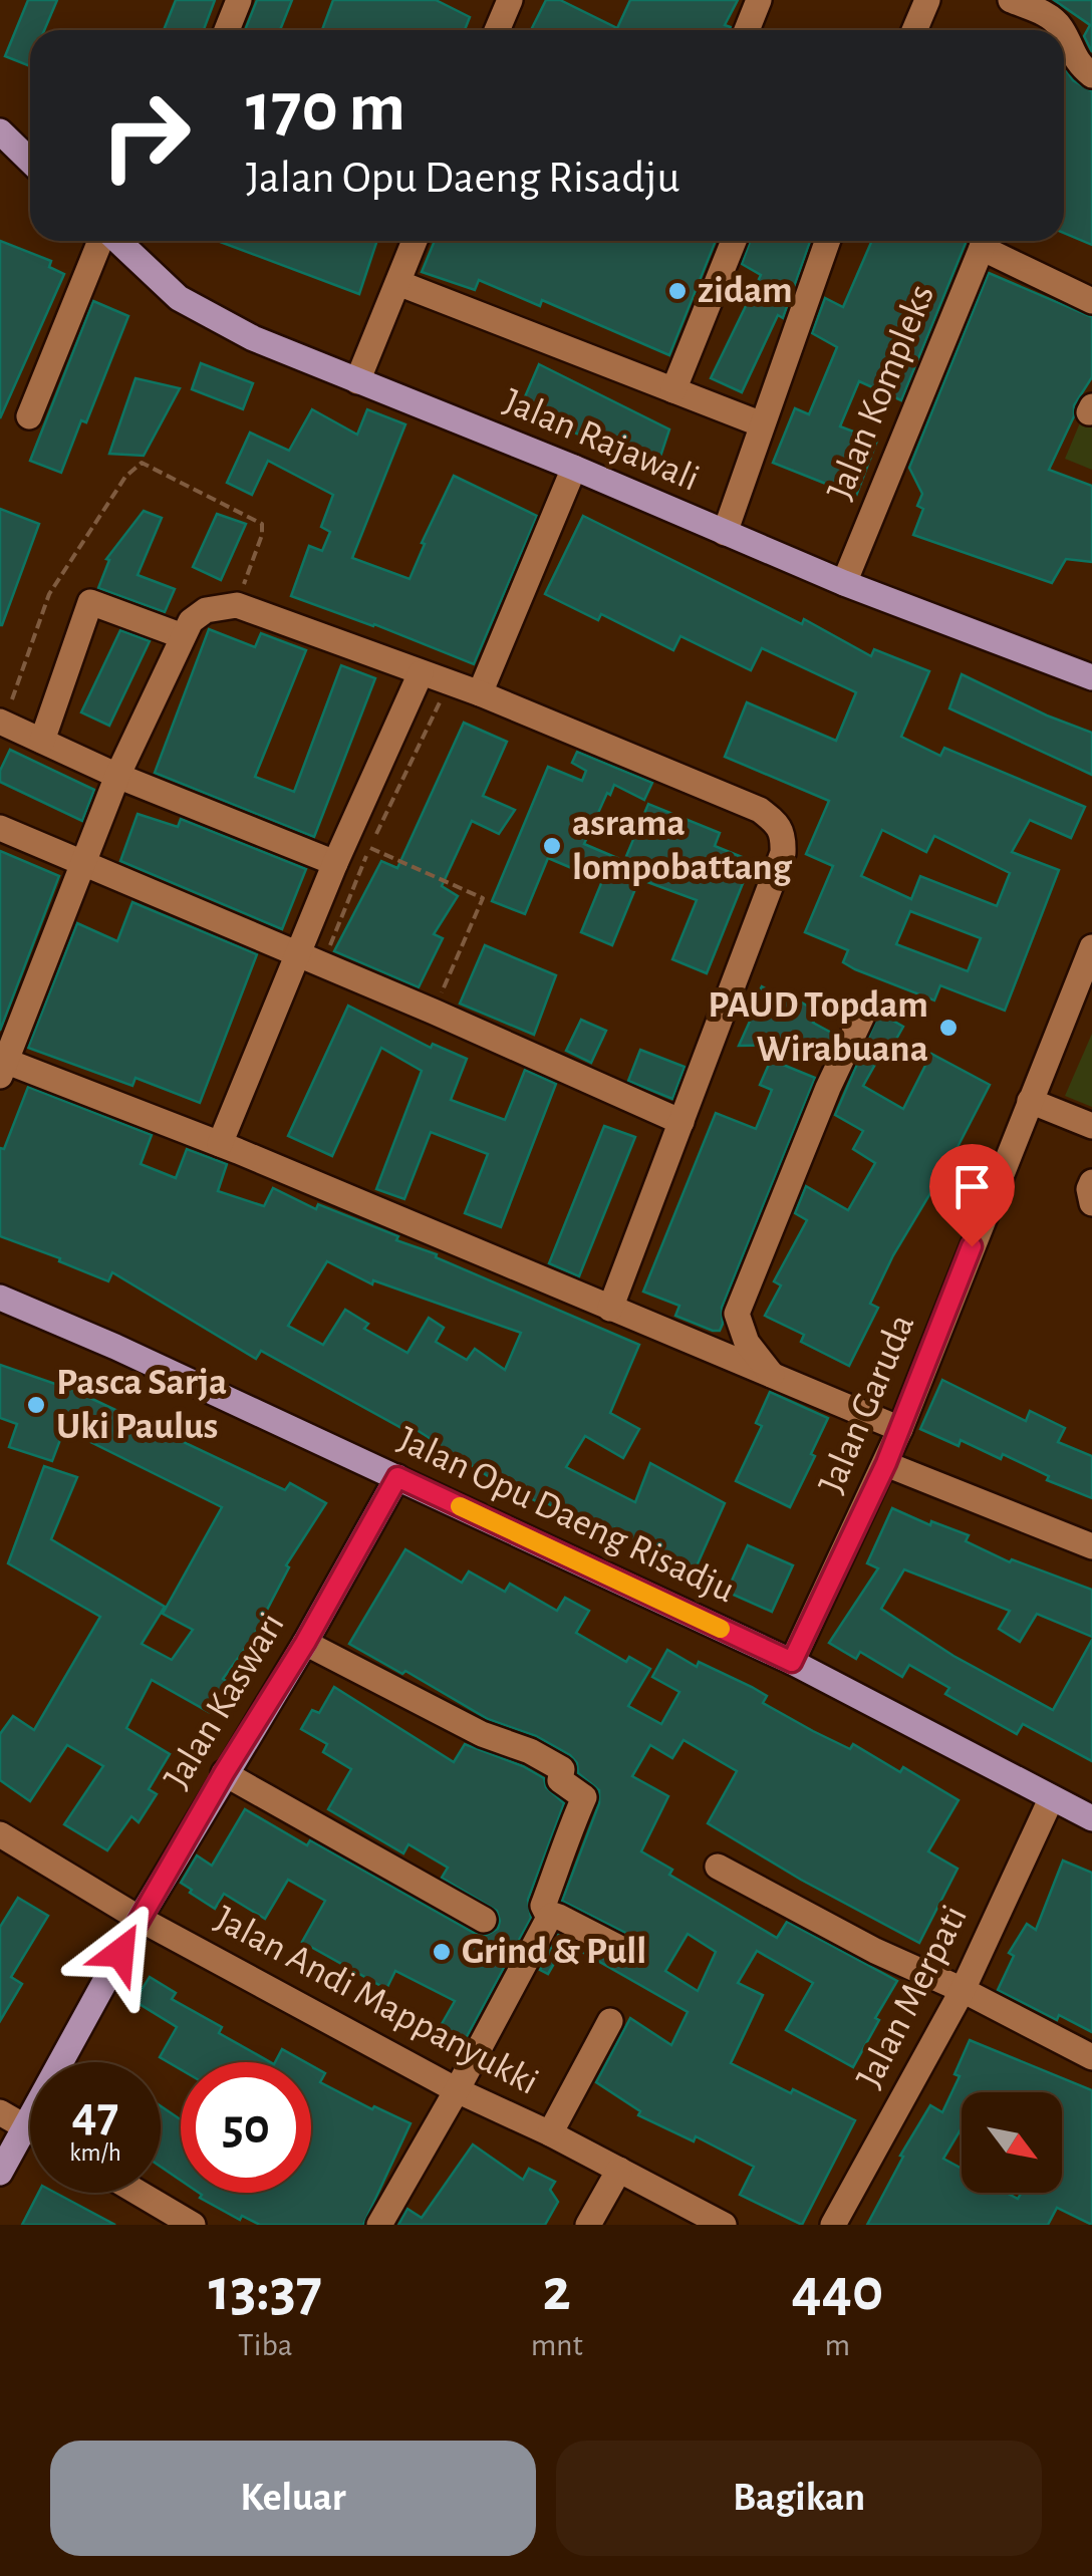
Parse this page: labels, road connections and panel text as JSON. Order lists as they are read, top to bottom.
{
  "streets": {
    "main road": ["Jalan Rajawali", "Jalan Opu Daeng Risadju", "Jalan Kaswari"],
    "street": [
      "Jalan Kompleks",
      "Jalan Garuda",
      "Jalan Merpati",
      "Jalan Andi Mappanyukki"
    ]
  },
  "crossings": [
    ["Jalan Kompleks", "Jalan Rajawali"],
    ["Jalan Garuda", "Jalan Opu Daeng Risadju"],
    ["Jalan Opu Daeng Risadju", "Jalan Kaswari"],
    ["Jalan Opu Daeng Risadju", "Jalan Merpati"],
    ["Jalan Kaswari", "Jalan Andi Mappanyukki"]
  ],
  "places": [
    "zidam",
    "asrama lompobattang",
    "PAUD Topdam Wirabuana",
    "Pasca Sarja Uki Paulus",
    "Grind & Pull"
  ],
  "north": "bottom right",
  "page": {
    "turn": ["170 m", "Jalan Opu Daeng Risadju"],
    "speed": "47 km/h",
    "limit": "50",
    "eta": [
      "13:37",
      "Tiba",
      "2",
      "mnt",
      "440",
      "m"
    ],
    "buttons": ["Keluar", "Bagikan"]
  }
}
